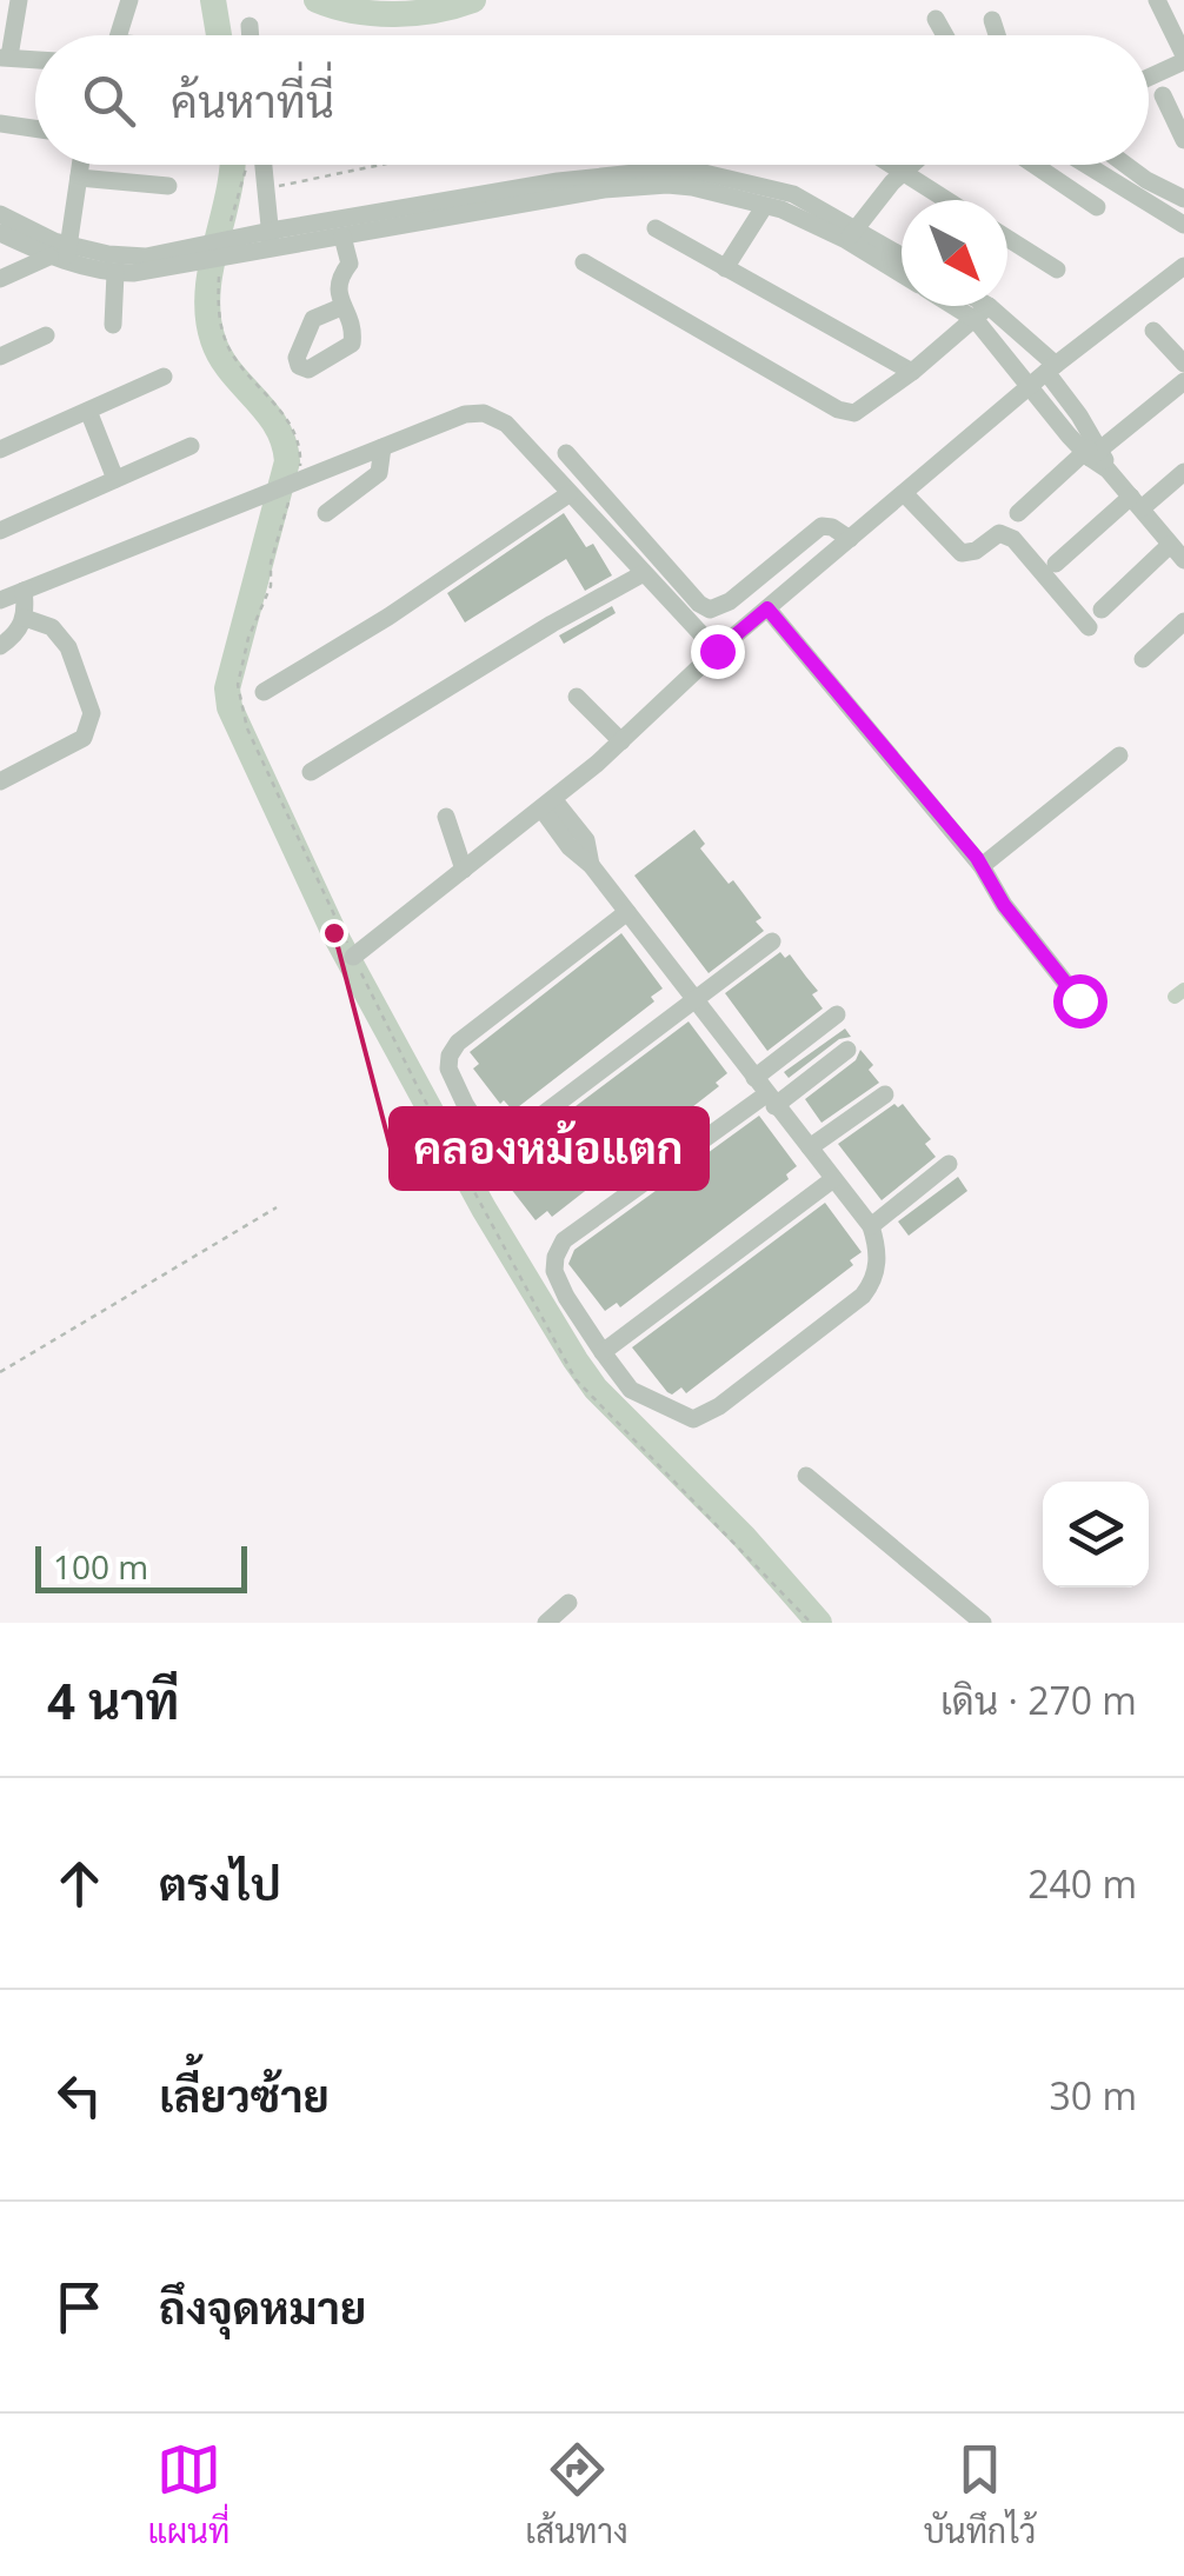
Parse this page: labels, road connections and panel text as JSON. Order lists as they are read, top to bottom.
{
  "places": ["คลองหม้อแตก"],
  "scale_bar": "100 m",
  "north": "bottom right",
  "page": {
    "search": "ค้นหาที่นี่",
    "scale": "100 m",
    "heading": ["4 นาที", "เดิน · 270 m"],
    "list": [
      ["ตรงไป", "240 m"],
      ["เลี้ยวซ้าย", "30 m"],
      "ถึงจุดหมาย"
    ],
    "nav": ["แผนที่", "เส้นทาง", "บันทึกไว้"]
  }
}
